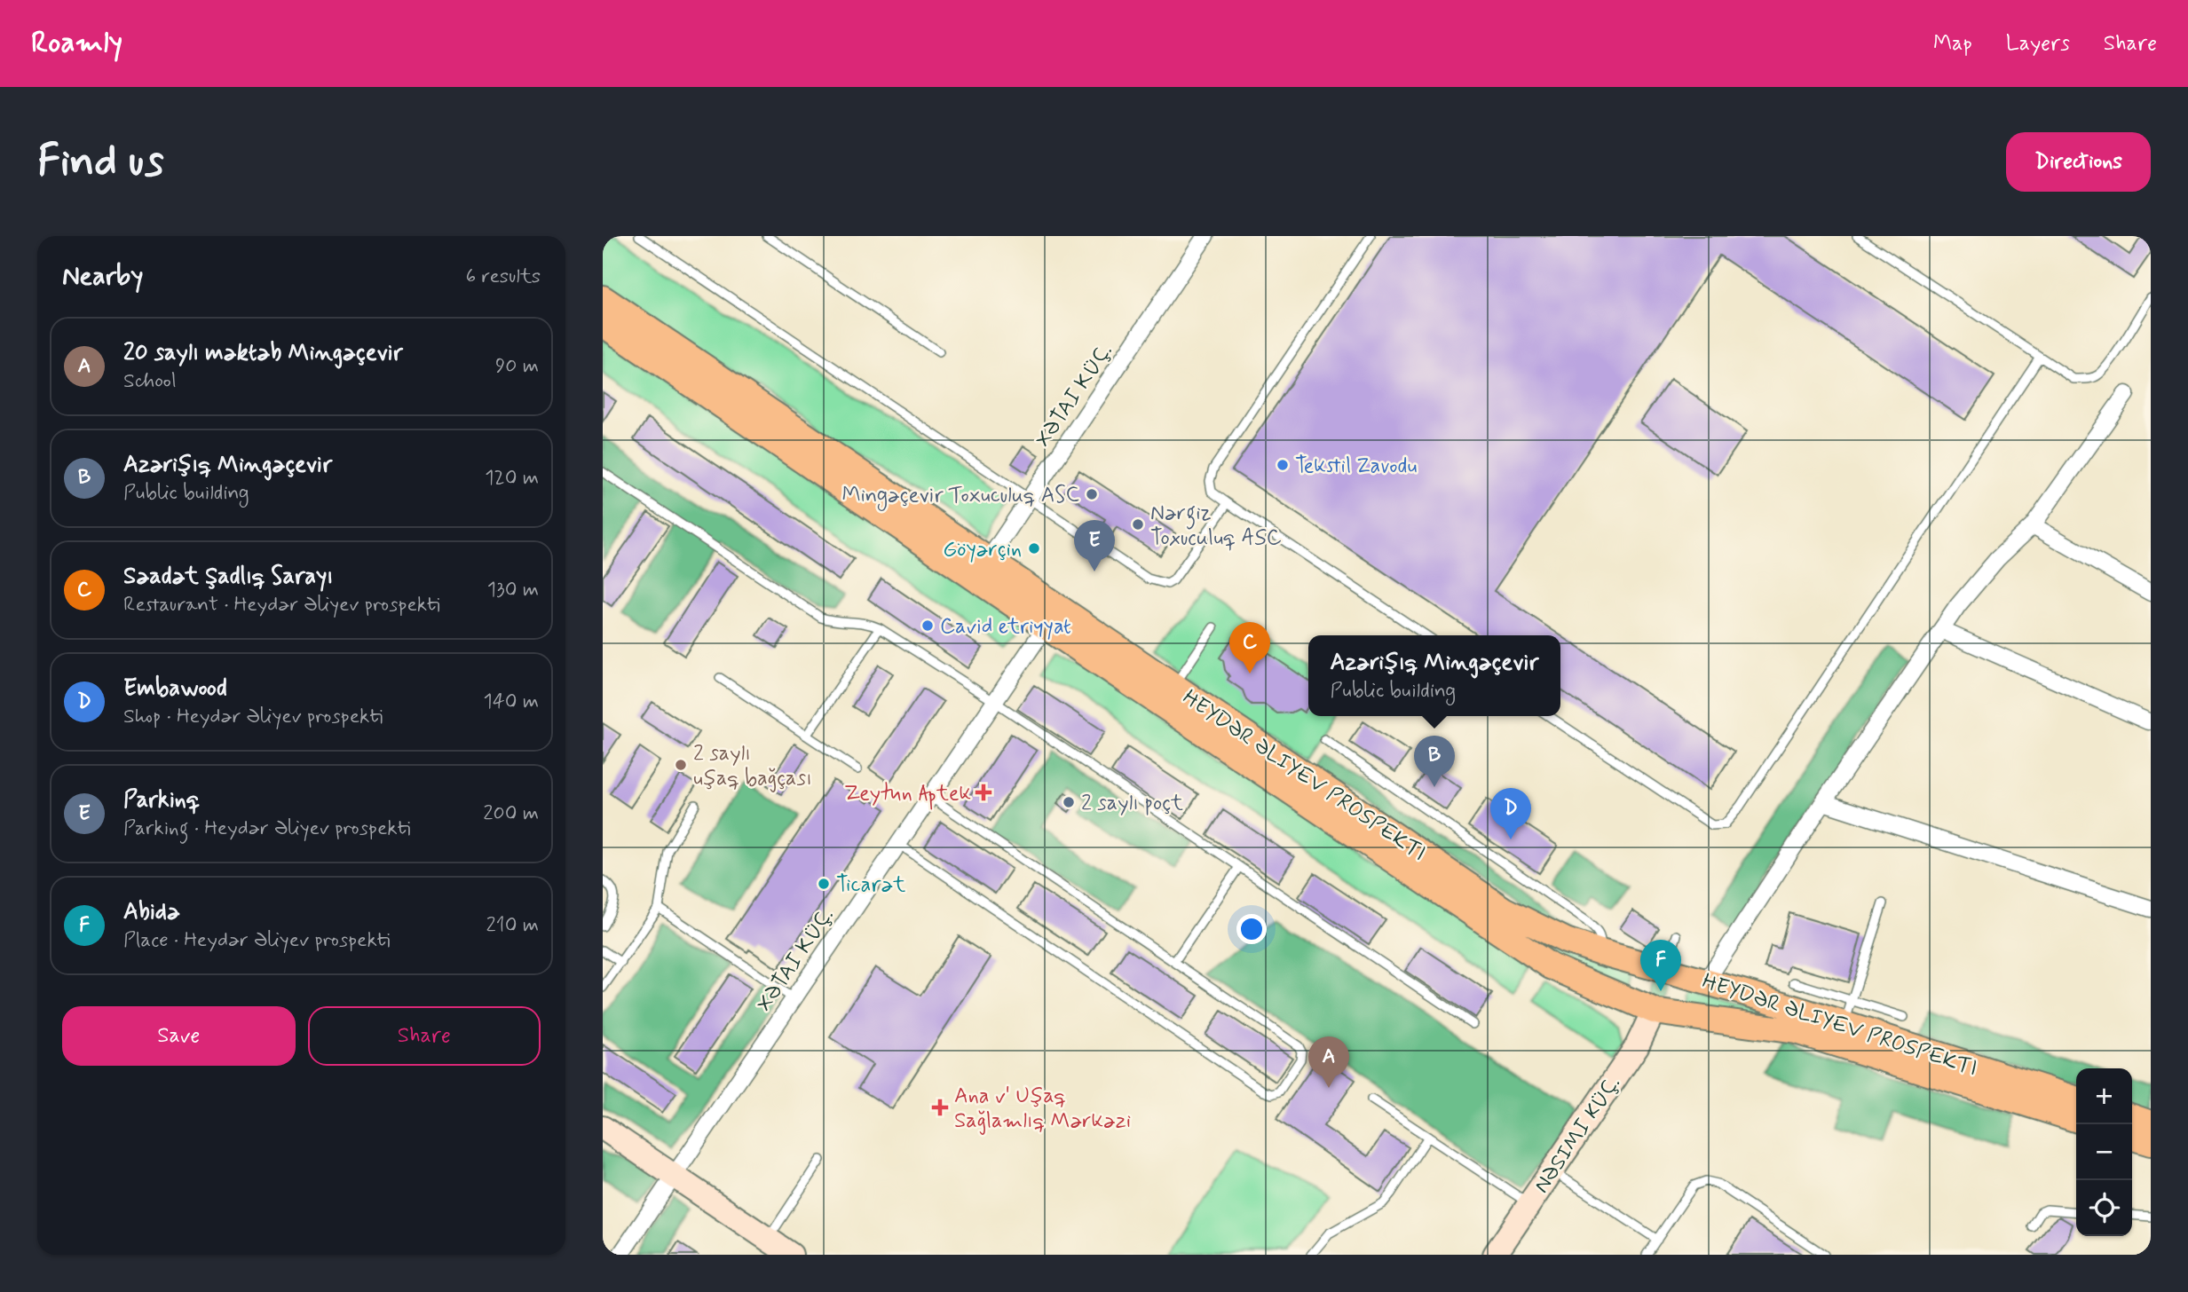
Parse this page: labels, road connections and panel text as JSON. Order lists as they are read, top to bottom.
{
  "streets": {
    "main road": ["HEYDƏR ƏLIYEV PROSPEKTI"],
    "street": ["XƏTAI KÜÇ.", "NƏSIMI KÜÇ."]
  },
  "crossings": [
    ["XƏTAI KÜÇ.", "HEYDƏR ƏLIYEV PROSPEKTI"],
    ["HEYDƏR ƏLIYEV PROSPEKTI", "NƏSIMI KÜÇ."]
  ],
  "places": {
    "other": [
      "Tekstil Zavodu",
      "Mingəçevir Toxuculuq ASC",
      "Nərgiz Toxuculuq ASC",
      "Göyərçin",
      "Cavid etriyyat",
      "2 saylı uşaq bağçası",
      "2 saylı poçt",
      "Ticarət"
    ],
    "health": ["Zeytun Aptek", "Ana v' Uşaq Sağlamlıq Mərkəzi"]
  },
  "page": {
    "header": "Roamly",
    "nav": ["Map", "Layers", "Share"],
    "buttons": [
      "Directions",
      ["Save", "Share"]
    ],
    "title": "Find us",
    "heading": ["Nearby", "6 results"],
    "list": [
      {
        "mark": "A",
        "name": "20 saylı məktəb Mingəçevir",
        "note": "School",
        "value": "90 m"
      },
      {
        "mark": "B",
        "name": "Azərişıq Mingəçevir",
        "note": "Public building",
        "value": "120 m"
      },
      {
        "mark": "C",
        "name": "Səadət Şadlıq Sarayı",
        "note": "Restaurant · Heydər Əliyev prospekti",
        "value": "130 m"
      },
      {
        "mark": "D",
        "name": "Embawood",
        "note": "Shop · Heydər Əliyev prospekti",
        "value": "140 m"
      },
      {
        "mark": "E",
        "name": "Parkinq",
        "note": "Parking · Heydər Əliyev prospekti",
        "value": "200 m"
      },
      {
        "mark": "F",
        "name": "Abidə",
        "note": "Place · Heydər Əliyev prospekti",
        "value": "210 m"
      }
    ],
    "pins": [
      "E",
      "C",
      "B",
      "D",
      "F",
      "A"
    ],
    "popup": ["Azərişıq Mingəçevir", "Public building"],
    "map_buttons": ["+", "−"]
  }
}
